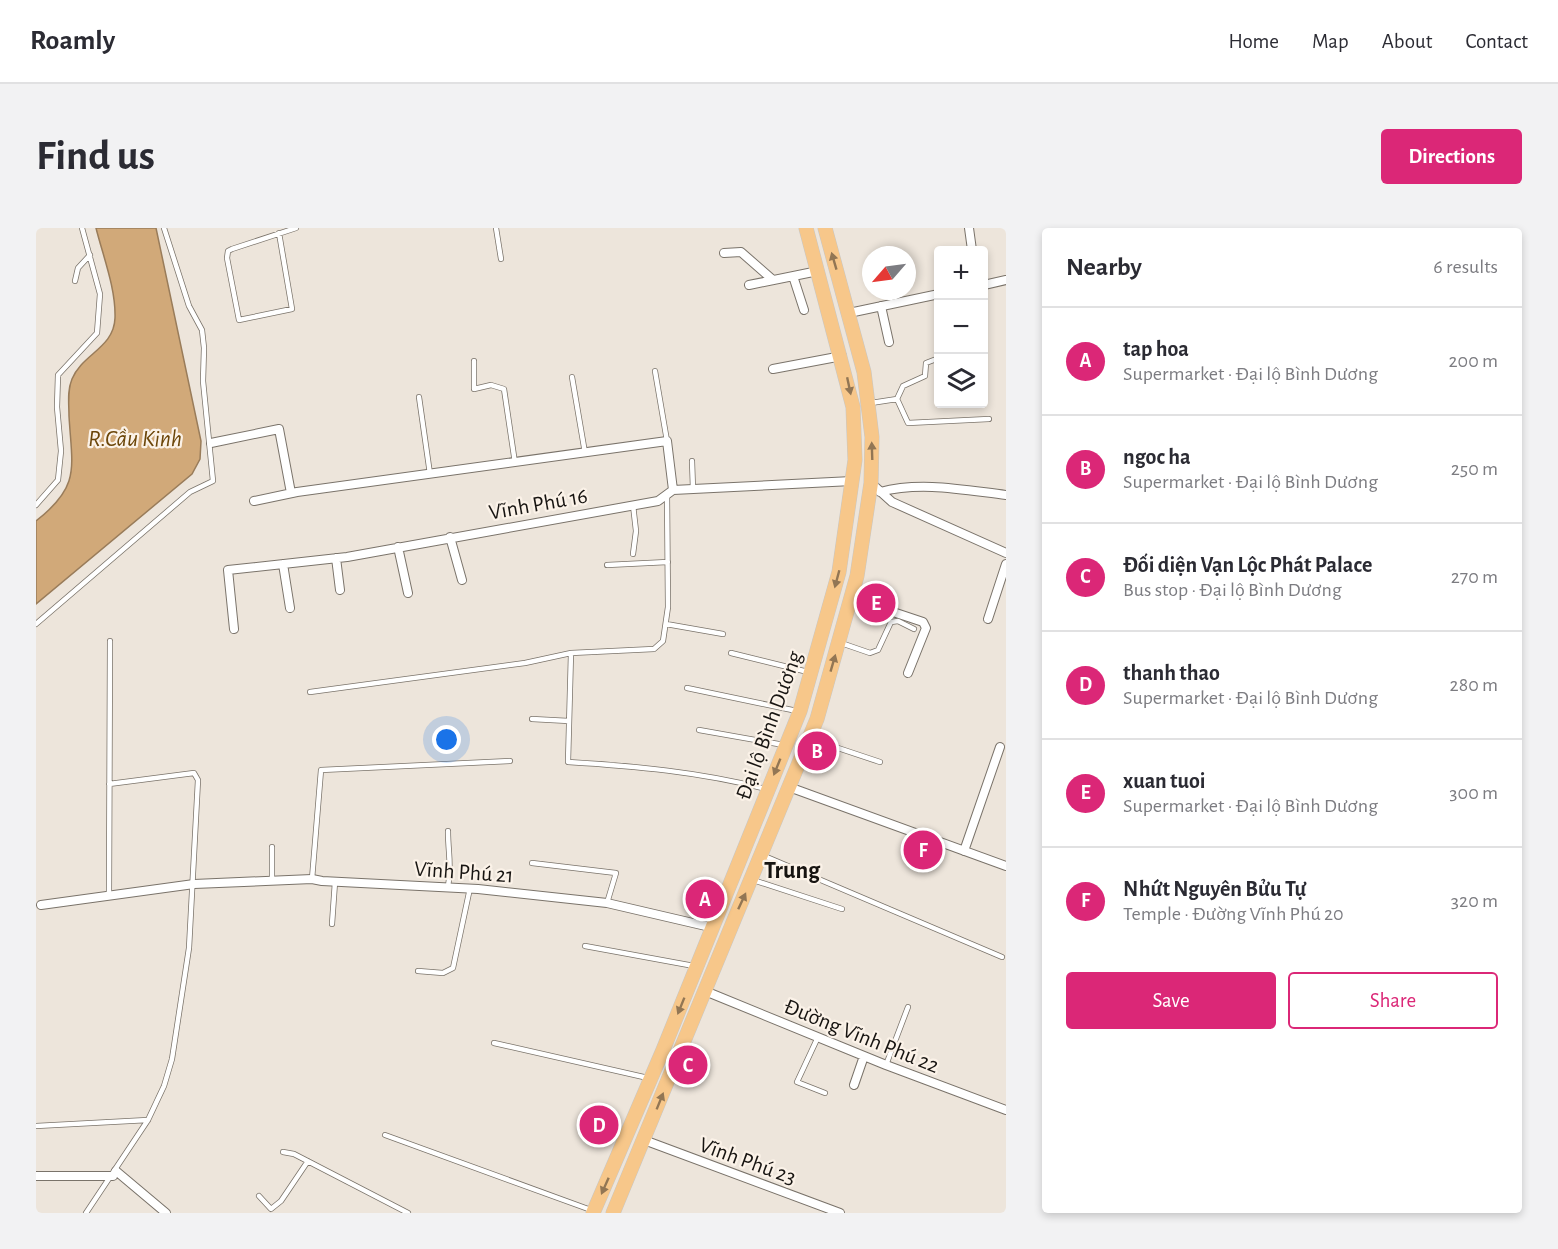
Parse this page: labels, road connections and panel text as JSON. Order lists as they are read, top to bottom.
{
  "streets": {
    "highway": ["Đại lộ Bình Dương"],
    "street": [
      "Vĩnh Phú 16",
      "Vĩnh Phú 21",
      "Đường Vĩnh Phú 22",
      "Vĩnh Phú 23"
    ]
  },
  "crossings": [
    ["Vĩnh Phú 16", "Đại lộ Bình Dương"],
    ["Đại lộ Bình Dương", "Vĩnh Phú 21"],
    ["Đại lộ Bình Dương", "Đường Vĩnh Phú 22"],
    ["Đại lộ Bình Dương", "Vĩnh Phú 23"]
  ],
  "districts": ["Trung"],
  "water": ["R.Cầu Kinh"],
  "north": "bottom left",
  "page": {
    "header": "Roamly",
    "nav": [
      "Home",
      "Map",
      "About",
      "Contact"
    ],
    "buttons": [
      "Directions",
      ["Save", "Share"]
    ],
    "title": "Find us",
    "heading": ["Nearby", "6 results"],
    "map_buttons": ["+", "−"],
    "list": [
      {
        "mark": "A",
        "name": "tap hoa",
        "note": "Supermarket · Đại lộ Bình Dương",
        "value": "200 m"
      },
      {
        "mark": "B",
        "name": "ngoc ha",
        "note": "Supermarket · Đại lộ Bình Dương",
        "value": "250 m"
      },
      {
        "mark": "C",
        "name": "Đối diện Vạn Lộc Phát Palace",
        "note": "Bus stop · Đại lộ Bình Dương",
        "value": "270 m"
      },
      {
        "mark": "D",
        "name": "thanh thao",
        "note": "Supermarket · Đại lộ Bình Dương",
        "value": "280 m"
      },
      {
        "mark": "E",
        "name": "xuan tuoi",
        "note": "Supermarket · Đại lộ Bình Dương",
        "value": "300 m"
      },
      {
        "mark": "F",
        "name": "Nhứt Nguyên Bửu Tự",
        "note": "Temple · Đường Vĩnh Phú 20",
        "value": "320 m"
      }
    ],
    "pins": [
      "E",
      "B",
      "F",
      "A",
      "C",
      "D"
    ]
  }
}
